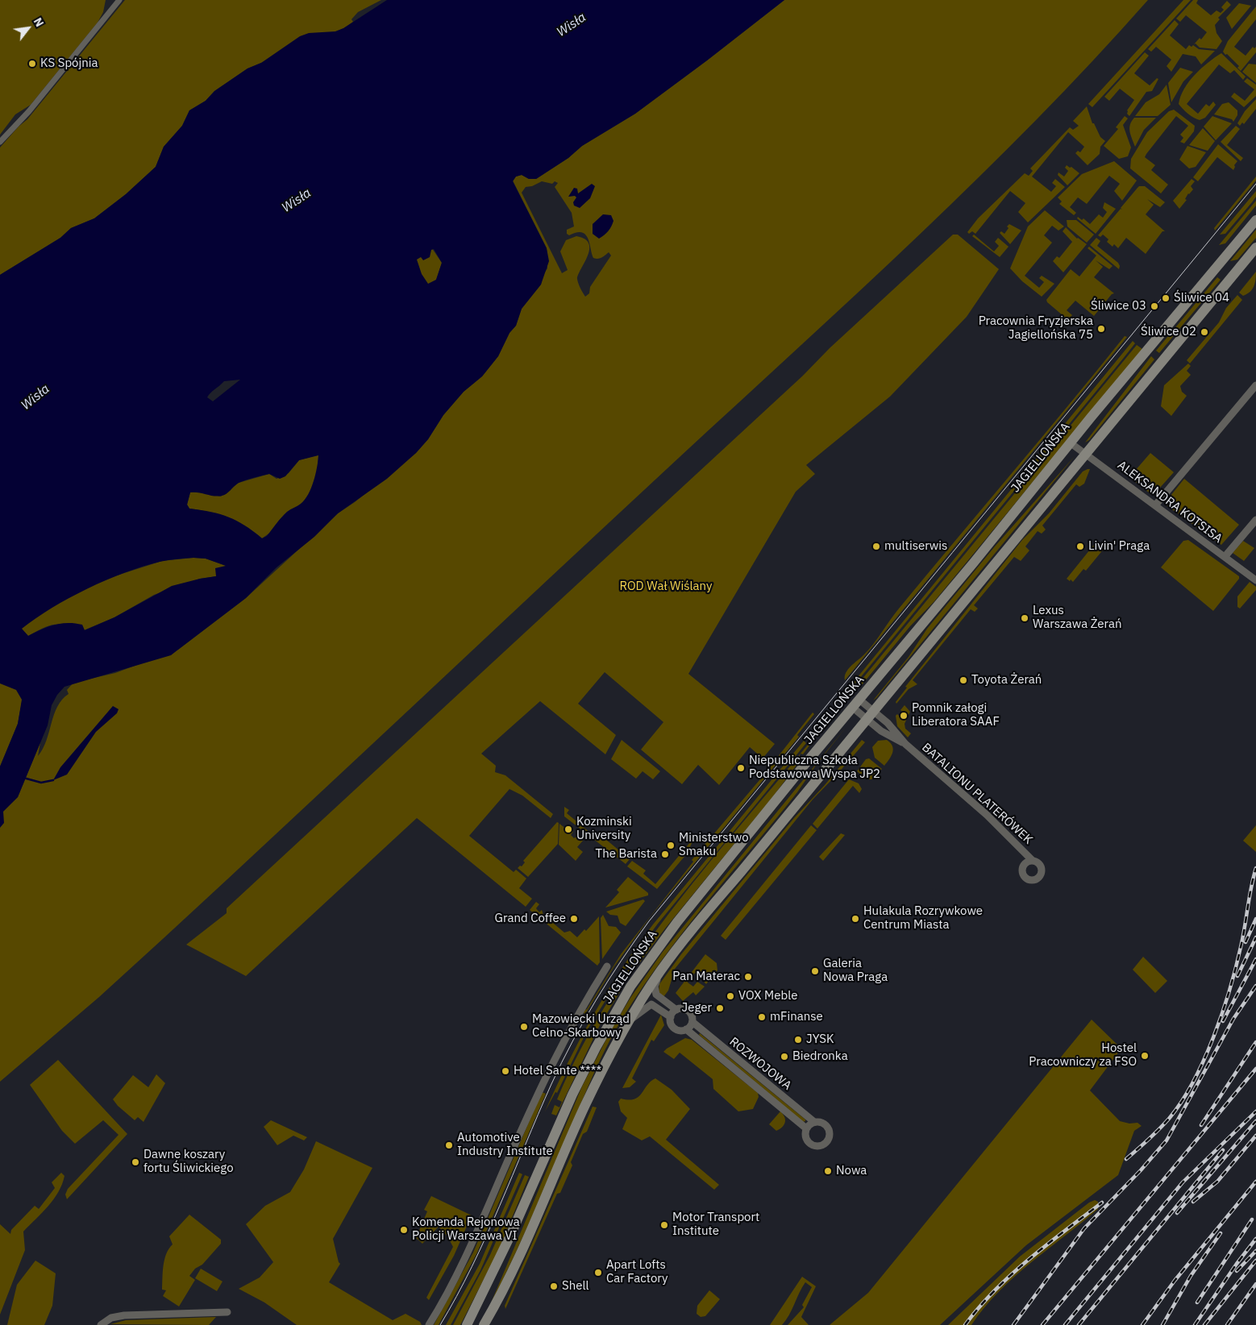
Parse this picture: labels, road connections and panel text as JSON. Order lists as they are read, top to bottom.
{
  "streets": {
    "main road": ["JAGIELLOŃSKA"],
    "street": ["ALEKSANDRA KOTSISA", "BATALIONU PLATERÓWEK", "ROZWOJOWA"]
  },
  "crossings": [
    ["JAGIELLOŃSKA", "ALEKSANDRA KOTSISA"],
    ["JAGIELLOŃSKA", "BATALIONU PLATERÓWEK"]
  ],
  "water": ["Wisła"],
  "parks": ["ROD Wał Wiślany"],
  "places": [
    "KS Spójnia",
    "Śliwice 04",
    "Śliwice 03",
    "Pracownia Fryzjerska Jagiellońska 75",
    "Śliwice 02",
    "multiserwis",
    "Livin' Praga",
    "Lexus Warszawa Żerań",
    "Toyota Żerań",
    "Pomnik załogi Liberatora SAAF",
    "Niepubliczna Szkoła Podstawowa Wyspa JP2",
    "Kozminski University",
    "Ministerstwo Smaku",
    "The Barista",
    "Grand Coffee",
    "Hulakula Rozrywkowe Centrum Miasta",
    "Galeria Nowa Praga",
    "Pan Materac",
    "VOX Meble",
    "Jeger",
    "mFinanse",
    "Mazowiecki Urząd Celno-Skarbowy",
    "JYSK",
    "Hostel Pracowniczy za FSO",
    "Biedronka",
    "Hotel Sante ****",
    "Automotive Industry Institute",
    "Dawne koszary fortu Śliwickiego",
    "Nowa",
    "Motor Transport Institute",
    "Komenda Rejonowa Policji Warszawa VI",
    "Apart Lofts Car Factory",
    "Shell"
  ],
  "north": "top right"
}
